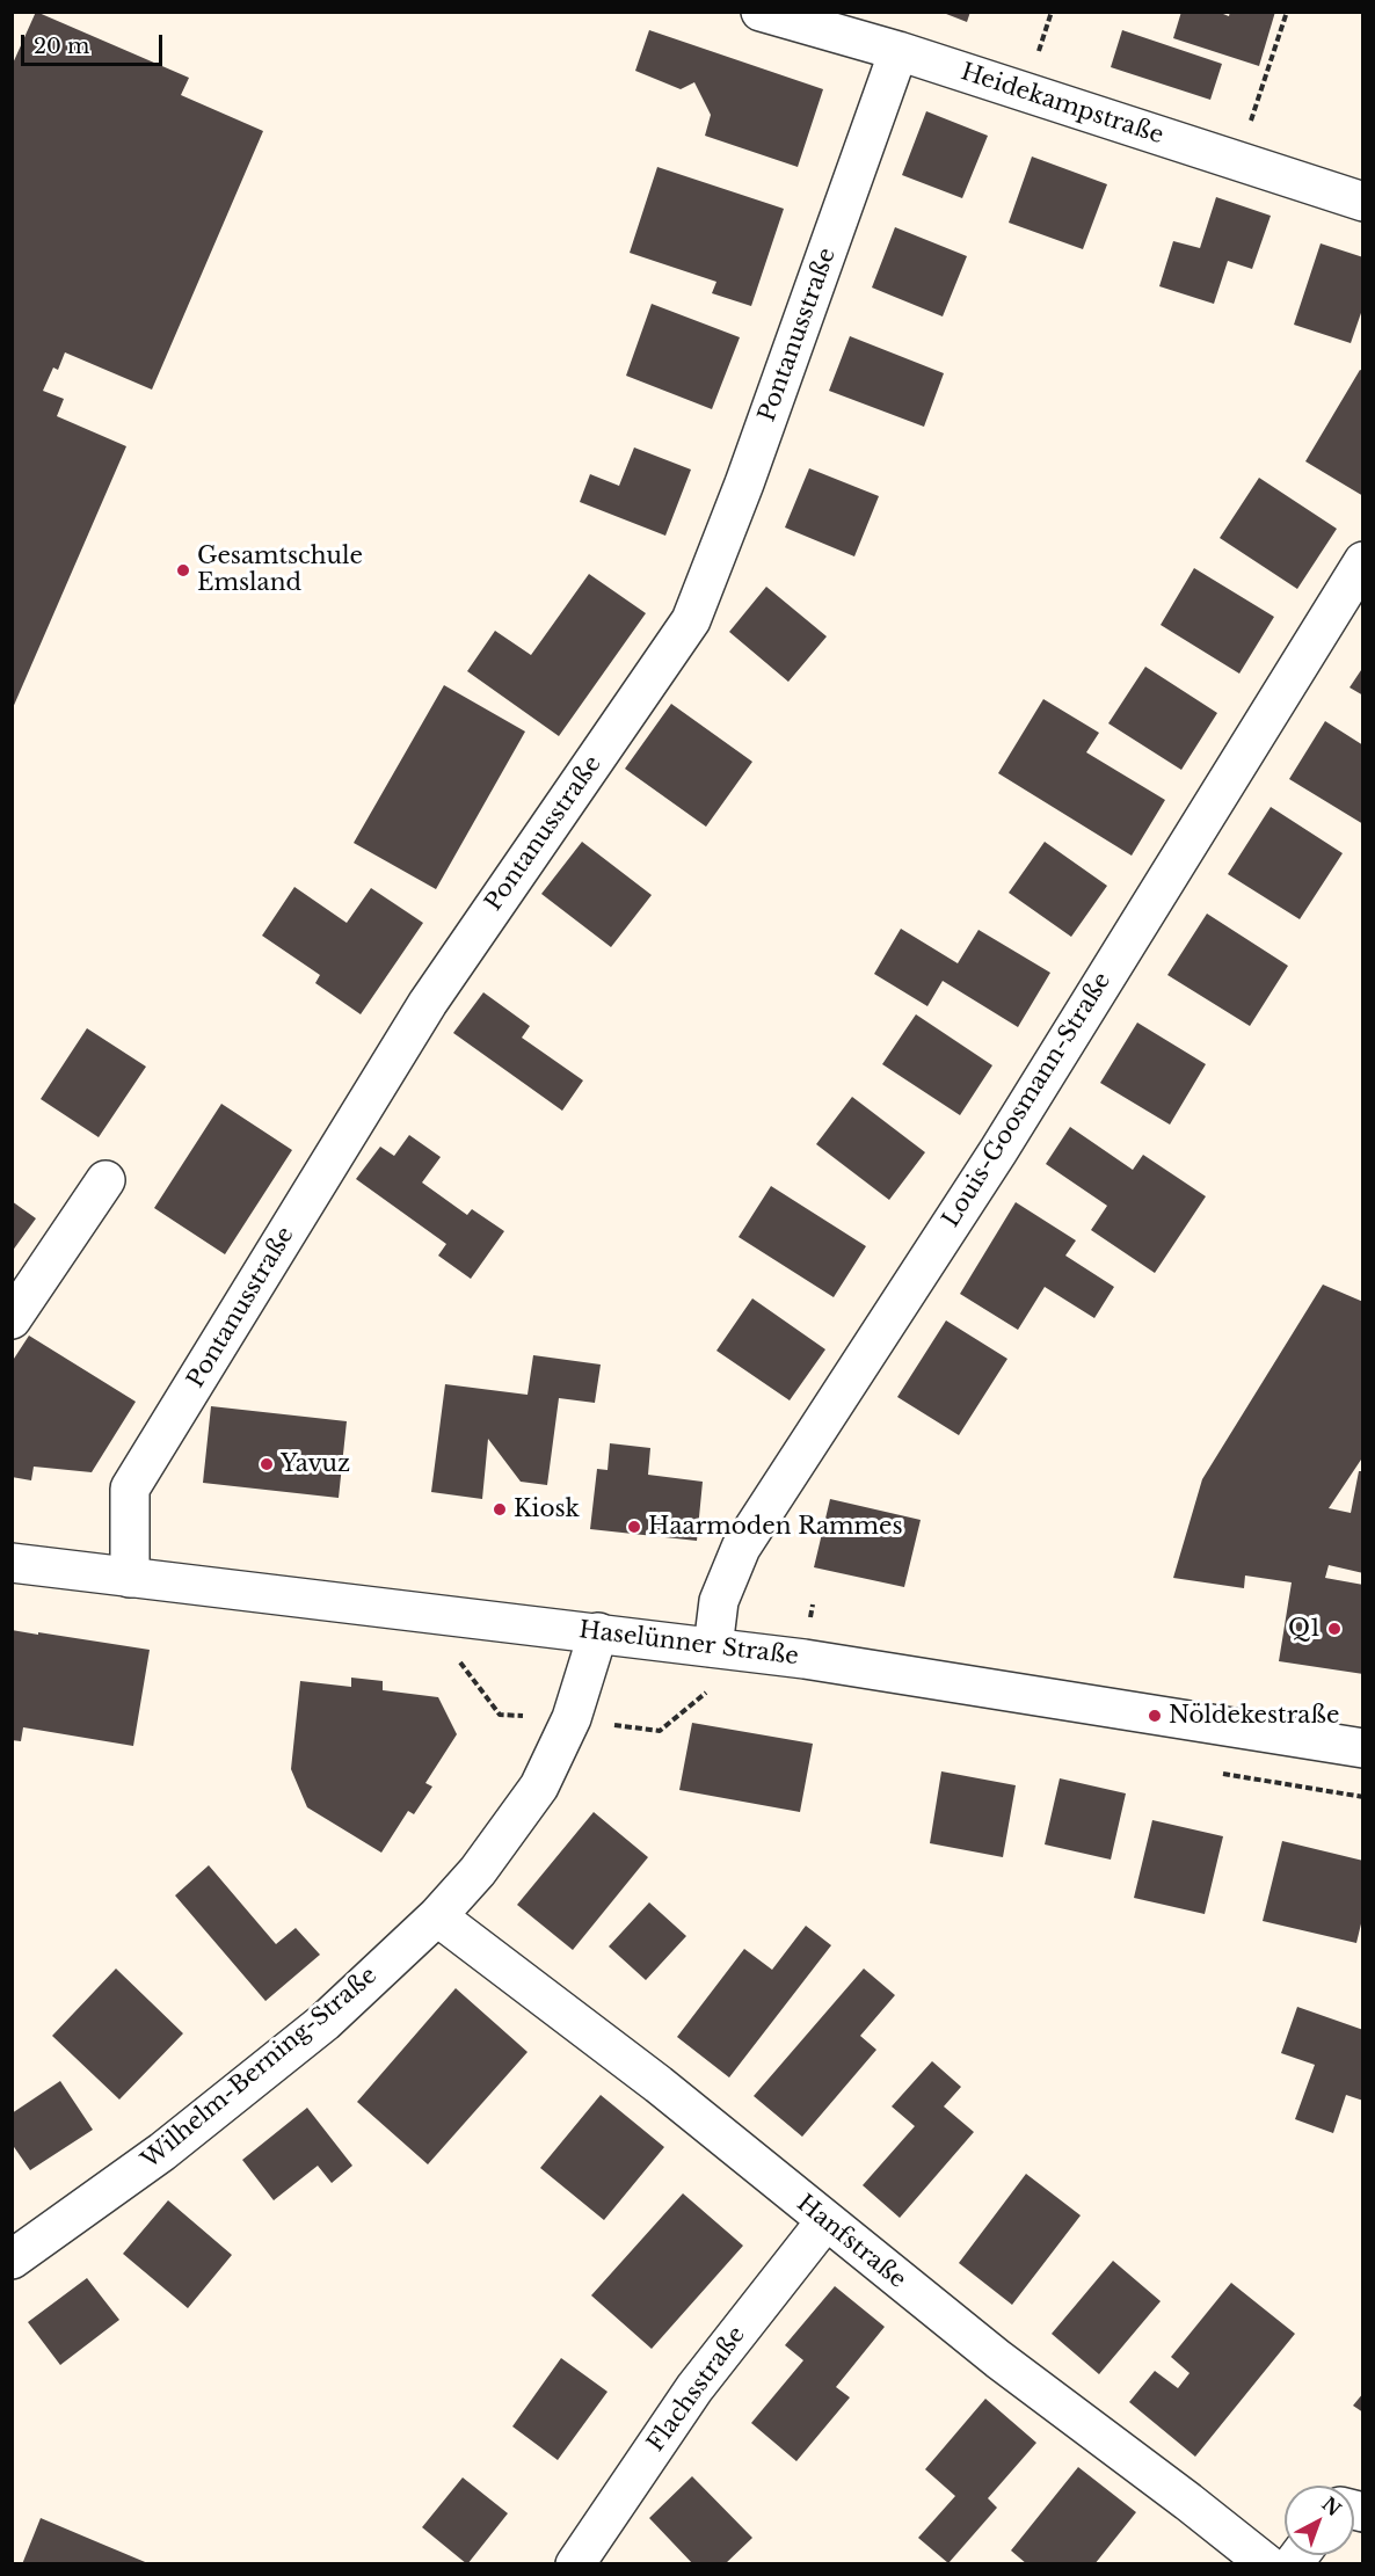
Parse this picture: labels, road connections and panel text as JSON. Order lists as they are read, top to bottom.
{
  "streets": {
    "street": [
      "Heidekampstraße",
      "Pontanusstraße",
      "Louis-Goosmann-Straße",
      "Haselünner Straße",
      "Wilhelm-Berning-Straße",
      "Hanfstraße",
      "Flachsstraße"
    ]
  },
  "crossings": [
    ["Heidekampstraße", "Pontanusstraße"],
    ["Pontanusstraße", "Haselünner Straße"],
    ["Louis-Goosmann-Straße", "Haselünner Straße"],
    ["Haselünner Straße", "Wilhelm-Berning-Straße"],
    ["Wilhelm-Berning-Straße", "Hanfstraße"],
    ["Hanfstraße", "Flachsstraße"]
  ],
  "places": [
    "Gesamtschule Emsland",
    "Yavuz",
    "Kiosk",
    "Haarmoden Rammes",
    "Q1",
    "Nöldekestraße"
  ],
  "scale_bar": "20 m",
  "north": "top right"
}
